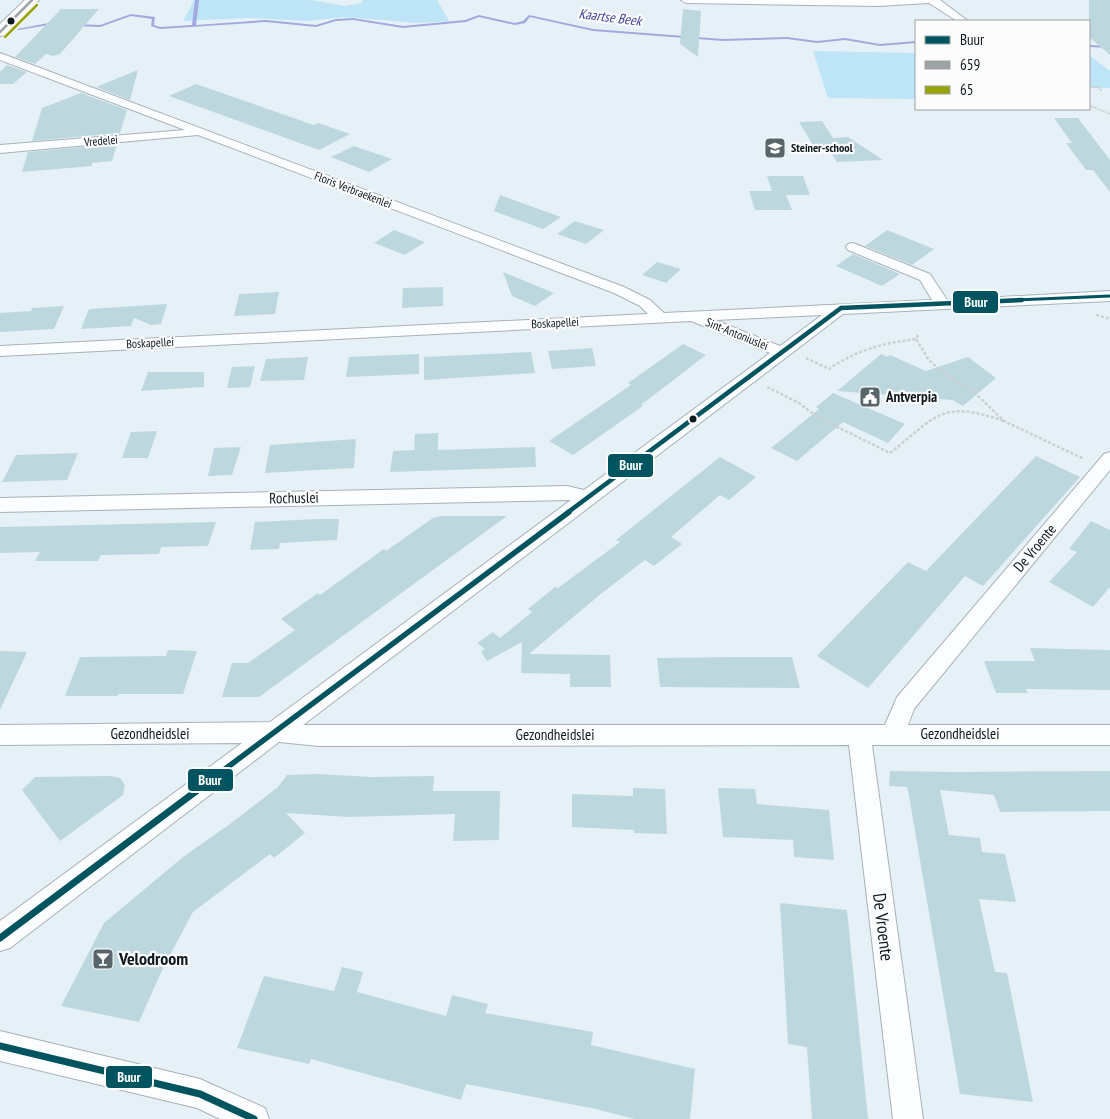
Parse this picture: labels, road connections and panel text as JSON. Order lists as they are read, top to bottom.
{
  "streets": {
    "street": [
      "Vredelei",
      "Floris Verbraekenlei",
      "Boskapellei",
      "Sint-Antoniuslei",
      "Rochuslei",
      "De Vroente",
      "Gezondheidslei"
    ]
  },
  "crossings": [
    ["Vredelei", "Floris Verbraekenlei"],
    ["Floris Verbraekenlei", "Boskapellei"],
    ["Boskapellei", "Sint-Antoniuslei"],
    ["Sint-Antoniuslei", "Rochuslei"],
    ["Sint-Antoniuslei", "Gezondheidslei"],
    ["De Vroente", "Gezondheidslei"]
  ],
  "water": ["Kaartse Beek"],
  "places": {
    "school or university": ["Steiner-school"],
    "public building": ["Antverpia"],
    "bar": ["Velodroom"]
  },
  "lines": ["transit line 659", "transit line 65", "transit line Buur"],
  "legend": ["Buur", "659", "65"]
}
